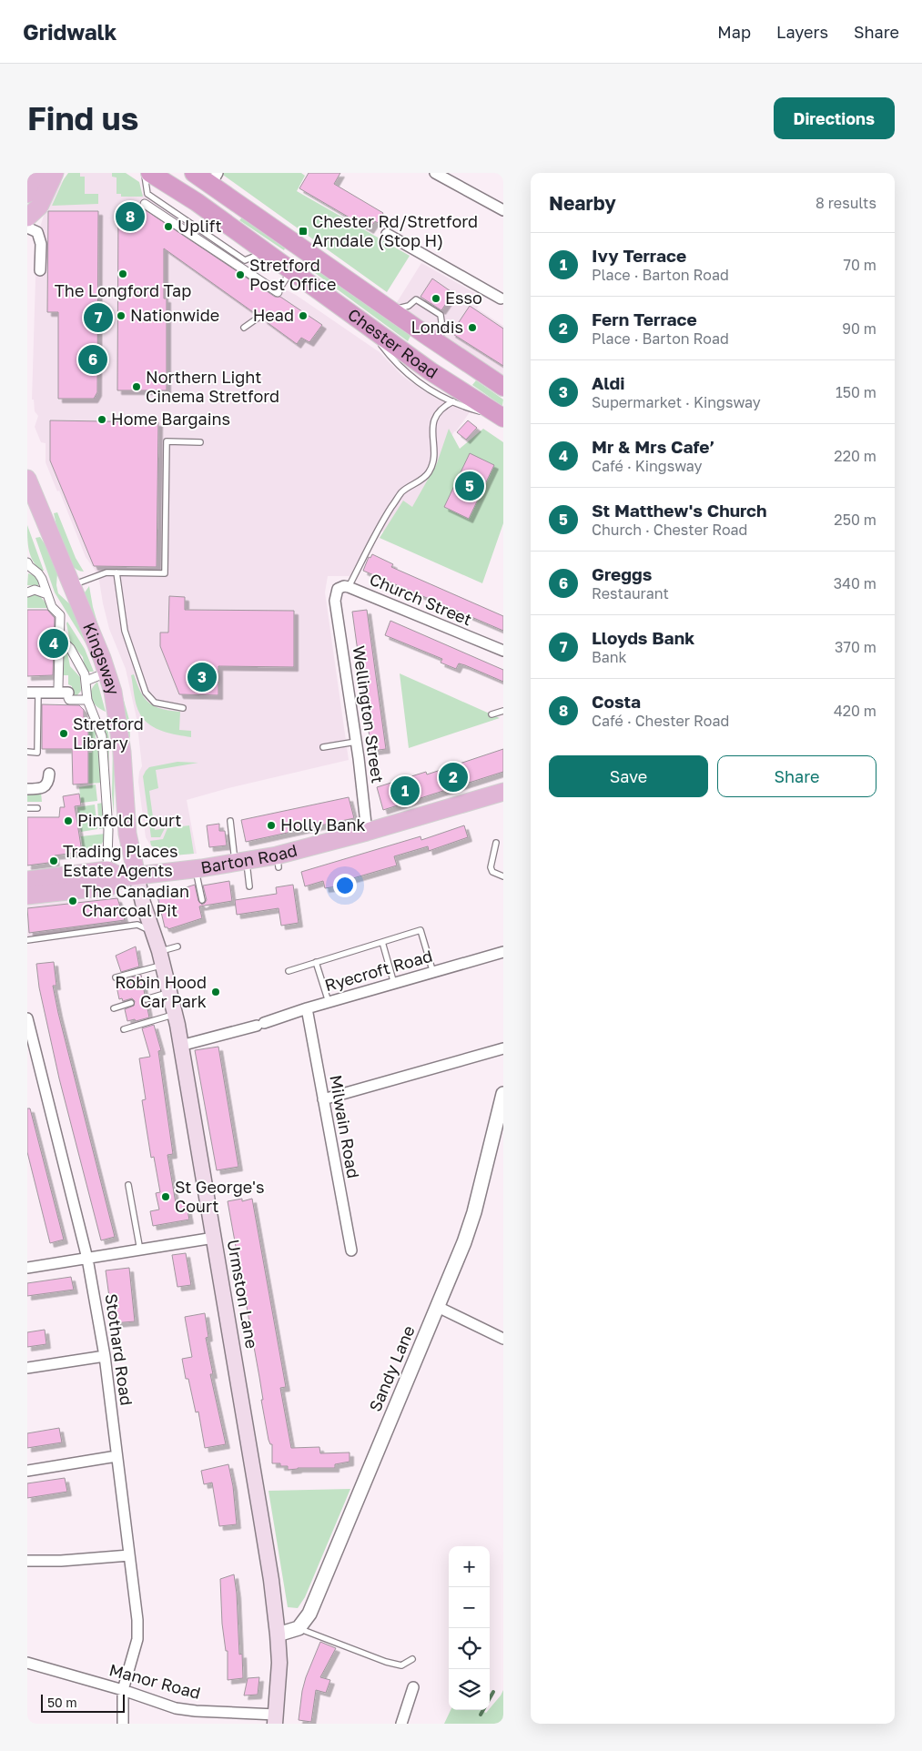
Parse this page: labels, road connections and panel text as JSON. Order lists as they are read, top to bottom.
{
  "streets": {
    "highway": ["Chester Road"],
    "main road": ["Kingsway", "Barton Road", "Urmston Lane"],
    "street": [
      "Church Street",
      "Wellington Street",
      "Ryecroft Road",
      "Milwain Road",
      "Stothard Road",
      "Sandy Lane",
      "Manor Road"
    ]
  },
  "crossings": [
    ["Church Street", "Wellington Street"],
    ["Kingsway", "Barton Road"],
    ["Kingsway", "Urmston Lane"],
    ["Wellington Street", "Barton Road"],
    ["Barton Road", "Urmston Lane"],
    ["Ryecroft Road", "Milwain Road"],
    ["Ryecroft Road", "Urmston Lane"],
    ["Urmston Lane", "Manor Road"],
    ["Stothard Road", "Manor Road"]
  ],
  "places": {
    "other": [
      "Uplift",
      "The Longford Tap",
      "Stretford Post Office",
      "Esso",
      "Nationwide",
      "Head",
      "Londis",
      "Northern Light Cinema Stretford",
      "Home Bargains",
      "Stretford Library",
      "Pinfold Court",
      "Holly Bank",
      "Trading Places Estate Agents",
      "The Canadian Charcoal Pit",
      "Robin Hood Car Park",
      "St George's Court"
    ],
    "transit": ["Chester Rd/Stretford Arndale (Stop H)"]
  },
  "scale_bar": "50 m",
  "page": {
    "header": "Gridwalk",
    "nav": ["Map", "Layers", "Share"],
    "buttons": [
      "Directions",
      ["Save", "Share"]
    ],
    "title": "Find us",
    "heading": ["Nearby", "8 results"],
    "pins": [
      "8",
      "7",
      "6",
      "5",
      "4",
      "3",
      "2",
      "1"
    ],
    "list": [
      {
        "mark": "1",
        "name": "Ivy Terrace",
        "note": "Place · Barton Road",
        "value": "70 m"
      },
      {
        "mark": "2",
        "name": "Fern Terrace",
        "note": "Place · Barton Road",
        "value": "90 m"
      },
      {
        "mark": "3",
        "name": "Aldi",
        "note": "Supermarket · Kingsway",
        "value": "150 m"
      },
      {
        "mark": "4",
        "name": "Mr & Mrs Cafe’",
        "note": "Café · Kingsway",
        "value": "220 m"
      },
      {
        "mark": "5",
        "name": "St Matthew's Church",
        "note": "Church · Chester Road",
        "value": "250 m"
      },
      {
        "mark": "6",
        "name": "Greggs",
        "note": "Restaurant",
        "value": "340 m"
      },
      {
        "mark": "7",
        "name": "Lloyds Bank",
        "note": "Bank",
        "value": "370 m"
      },
      {
        "mark": "8",
        "name": "Costa",
        "note": "Café · Chester Road",
        "value": "420 m"
      }
    ],
    "map_buttons": ["+", "−"],
    "scale": "50 m"
  }
}
